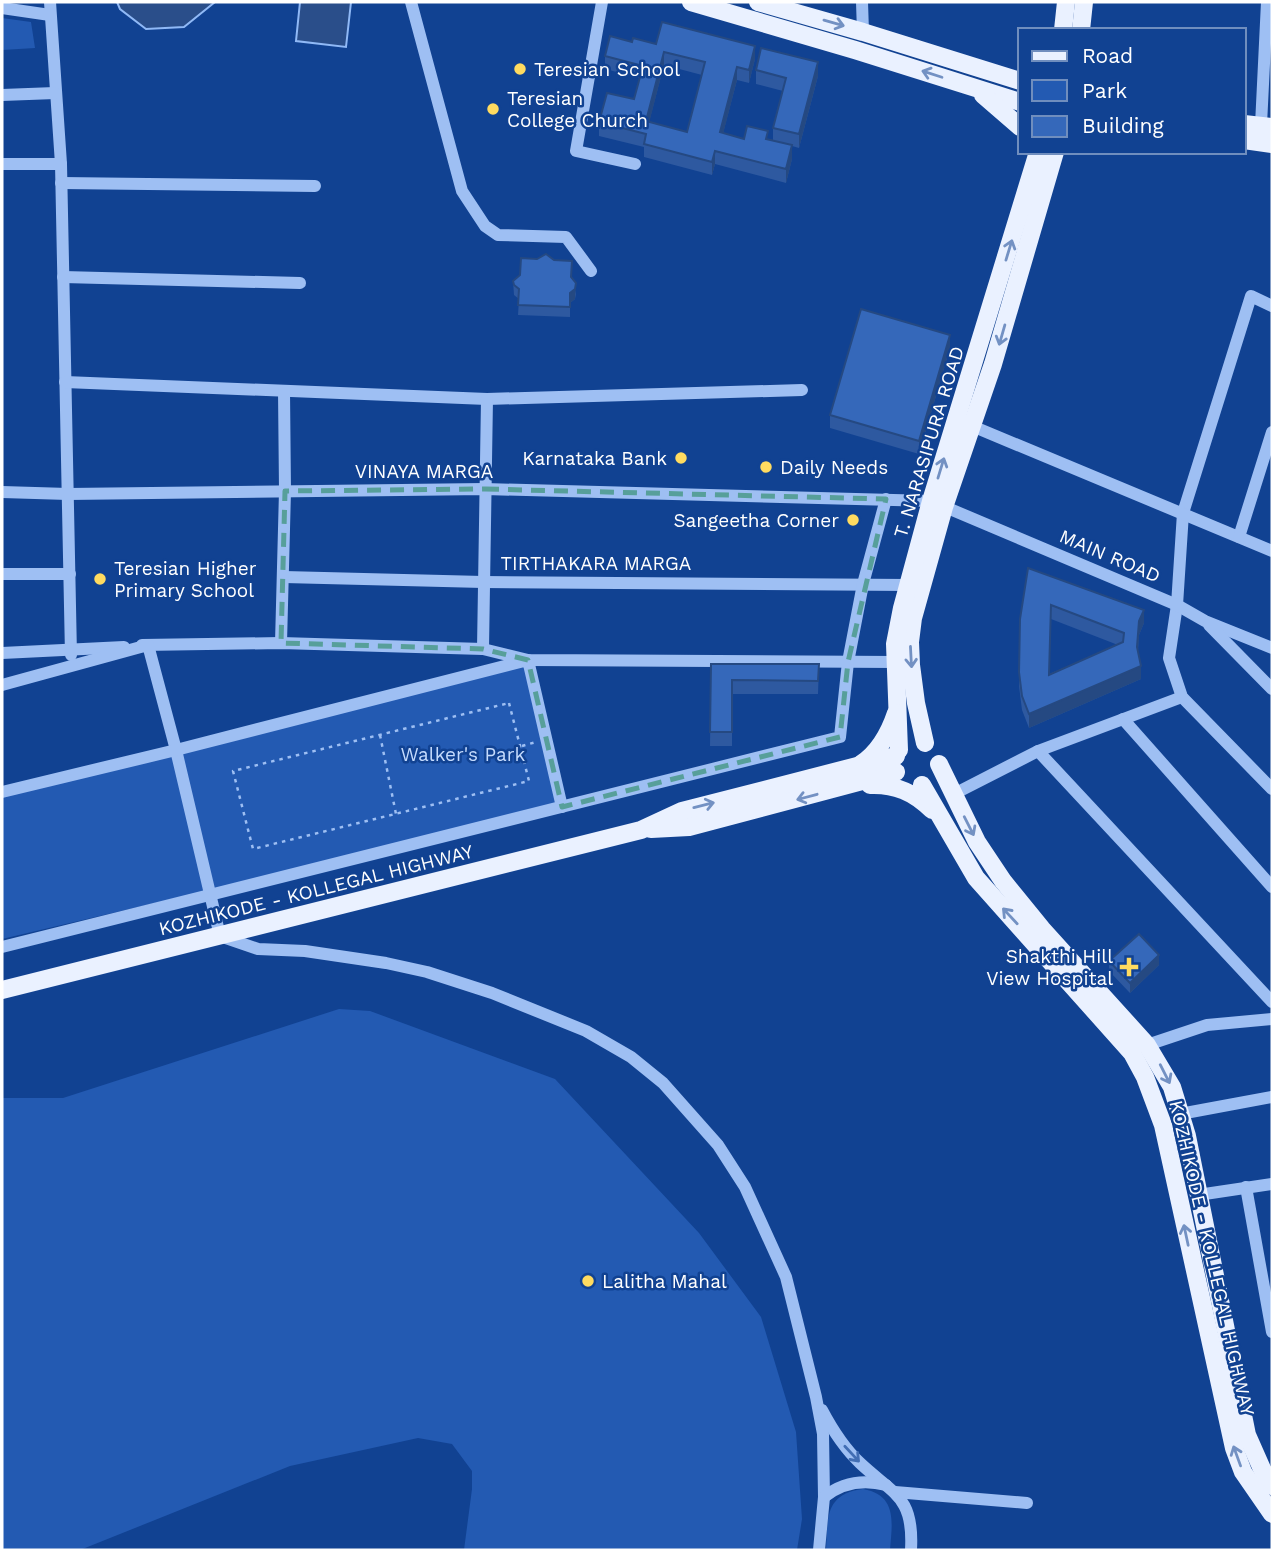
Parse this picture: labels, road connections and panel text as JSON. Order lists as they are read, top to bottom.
{
  "streets": {
    "main road": ["T. NARASIPURA ROAD", "KOZHIKODE - KOLLEGAL HIGHWAY"],
    "street": ["VINAYA MARGA", "MAIN ROAD", "TIRTHAKARA MARGA"]
  },
  "crossings": [
    ["T. NARASIPURA ROAD", "VINAYA MARGA"],
    ["T. NARASIPURA ROAD", "MAIN ROAD"],
    ["T. NARASIPURA ROAD", "TIRTHAKARA MARGA"],
    ["T. NARASIPURA ROAD", "KOZHIKODE - KOLLEGAL HIGHWAY"],
    ["VINAYA MARGA", "MAIN ROAD"]
  ],
  "parks": ["Walker's Park"],
  "places": {
    "other": [
      "Teresian School",
      "Teresian College Church",
      "Karnataka Bank",
      "Daily Needs",
      "Sangeetha Corner",
      "Teresian Higher Primary School",
      "Lalitha Mahal"
    ],
    "health": ["Shakthi Hill View Hospital"]
  },
  "legend": ["Road", "Park", "Building"]
}
